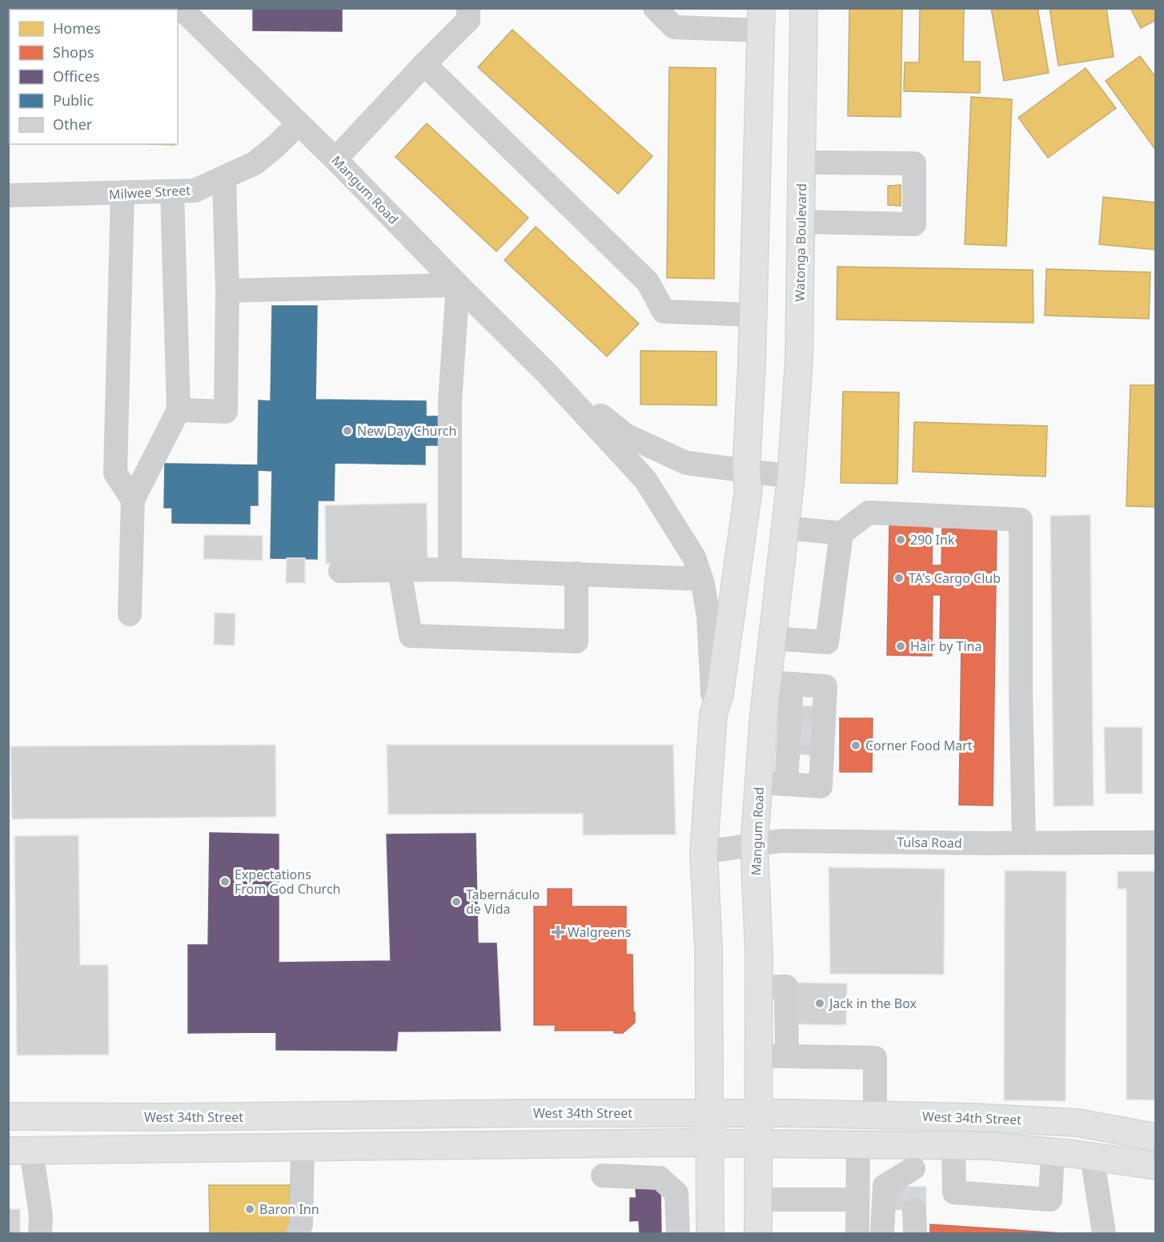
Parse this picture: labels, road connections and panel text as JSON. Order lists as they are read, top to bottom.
{
  "streets": {
    "main road": ["Mangum Road", "Watonga Boulevard", "West 34th Street"],
    "street": ["Milwee Street", "Tulsa Road"]
  },
  "crossings": [
    ["Mangum Road", "Milwee Street"],
    ["Mangum Road", "Watonga Boulevard"],
    ["Mangum Road", "Tulsa Road"],
    ["Mangum Road", "West 34th Street"]
  ],
  "places": {
    "other": [
      "New Day Church",
      "290 Ink",
      "TA's Cargo Club",
      "Hair by Tina",
      "Corner Food Mart",
      "Expectations From God Church",
      "Tabernáculo de Vida",
      "Jack in the Box",
      "Baron Inn"
    ],
    "health": ["Walgreens"]
  },
  "legend": [
    "Homes",
    "Shops",
    "Offices",
    "Public",
    "Other"
  ]
}
